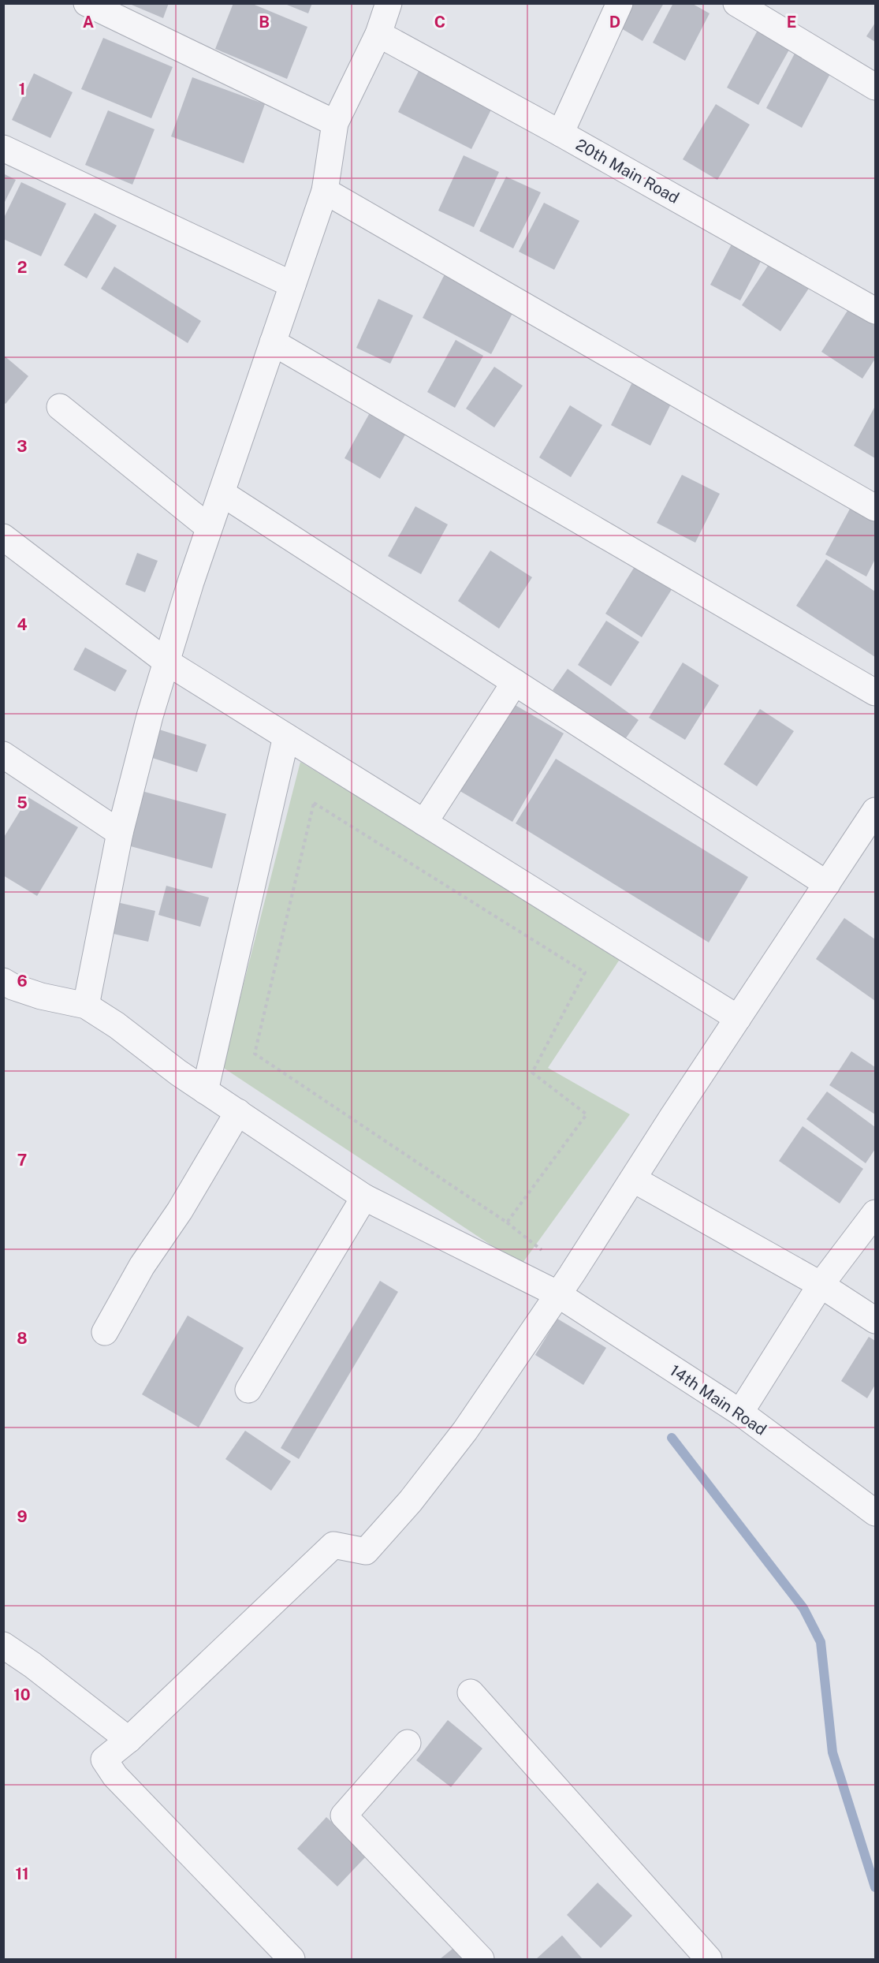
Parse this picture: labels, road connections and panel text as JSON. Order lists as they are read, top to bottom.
{
  "streets": {
    "street": ["20th Main Road", "14th Main Road"]
  },
  "grid": {
    "columns": [
      "A",
      "B",
      "C",
      "D",
      "E"
    ],
    "rows": [
      "1",
      "2",
      "3",
      "4",
      "5",
      "6",
      "7",
      "8",
      "9",
      "10",
      "11"
    ]
  }
}
